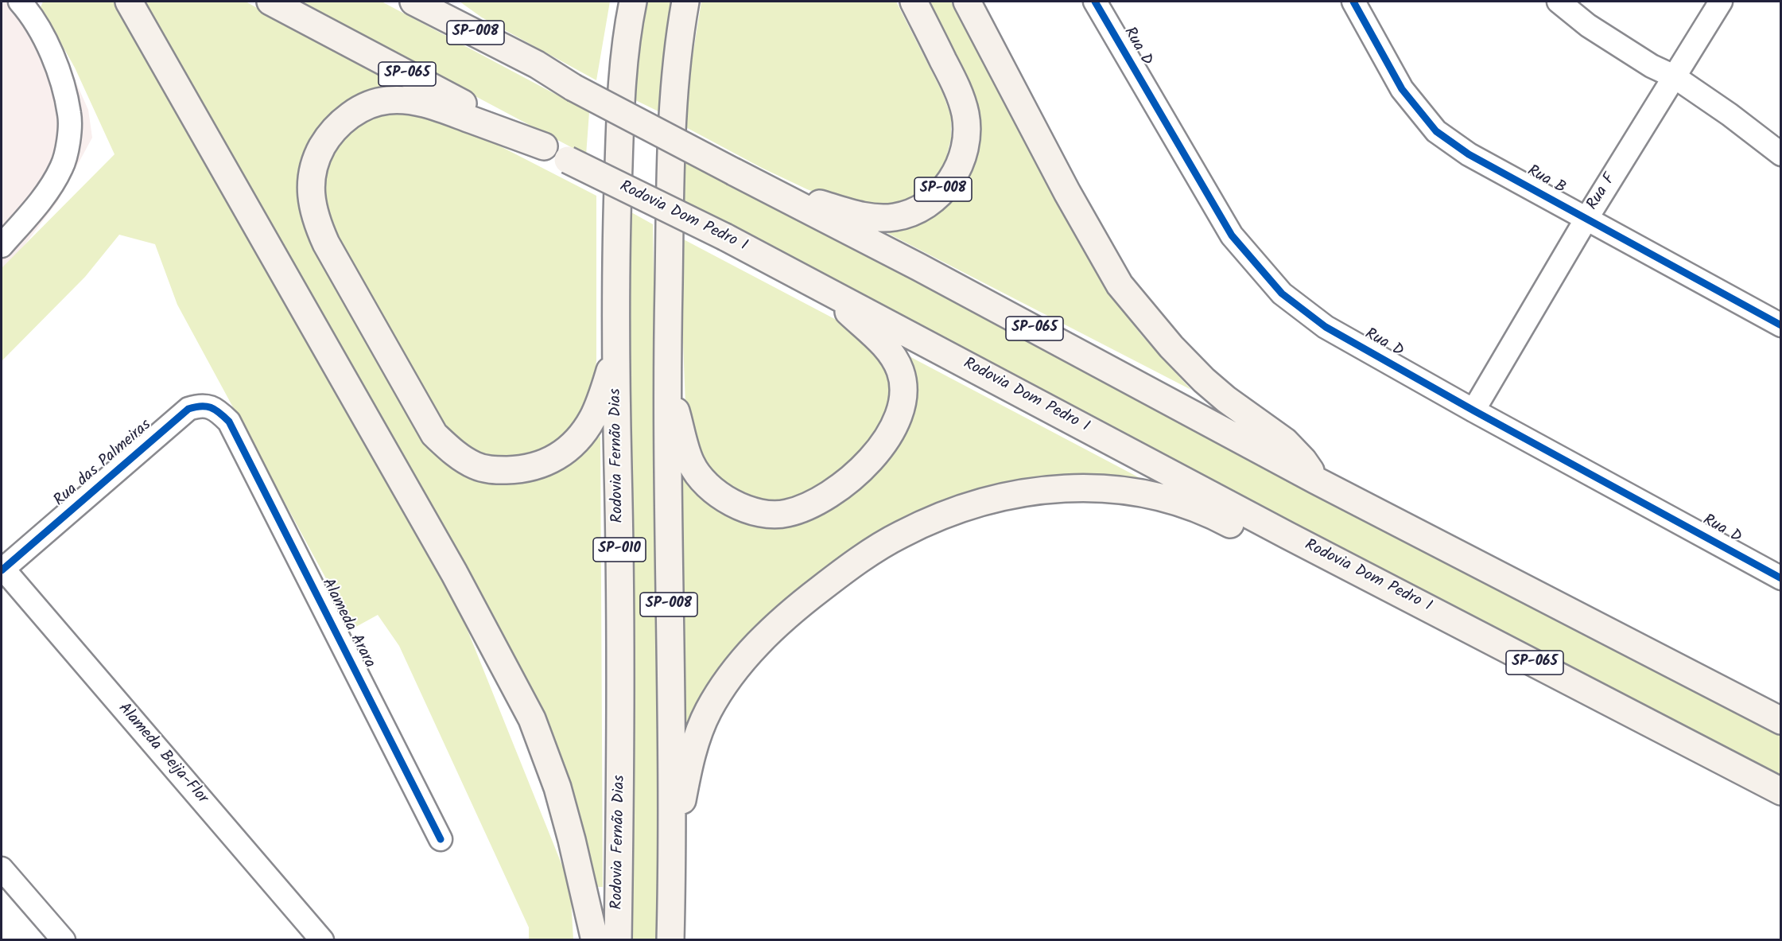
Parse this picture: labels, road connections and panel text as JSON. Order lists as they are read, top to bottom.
{
  "streets": {
    "highway": [
      "SP-008",
      "SP-065",
      "Rodovia Dom Pedro I",
      "Rodovia Fernão Dias",
      "SP-010"
    ],
    "street": [
      "Rua D",
      "Rua B",
      "Rua F",
      "Rua das Palmeiras",
      "Alameda Arara",
      "Alameda Beija-Flor"
    ]
  },
  "crossings": [
    ["SP-008", "SP-065"],
    ["Rua D", "Rua F"],
    ["Rua B", "Rua F"],
    ["Rua das Palmeiras", "Alameda Arara"],
    ["Rua das Palmeiras", "Alameda Beija-Flor"]
  ]
}
